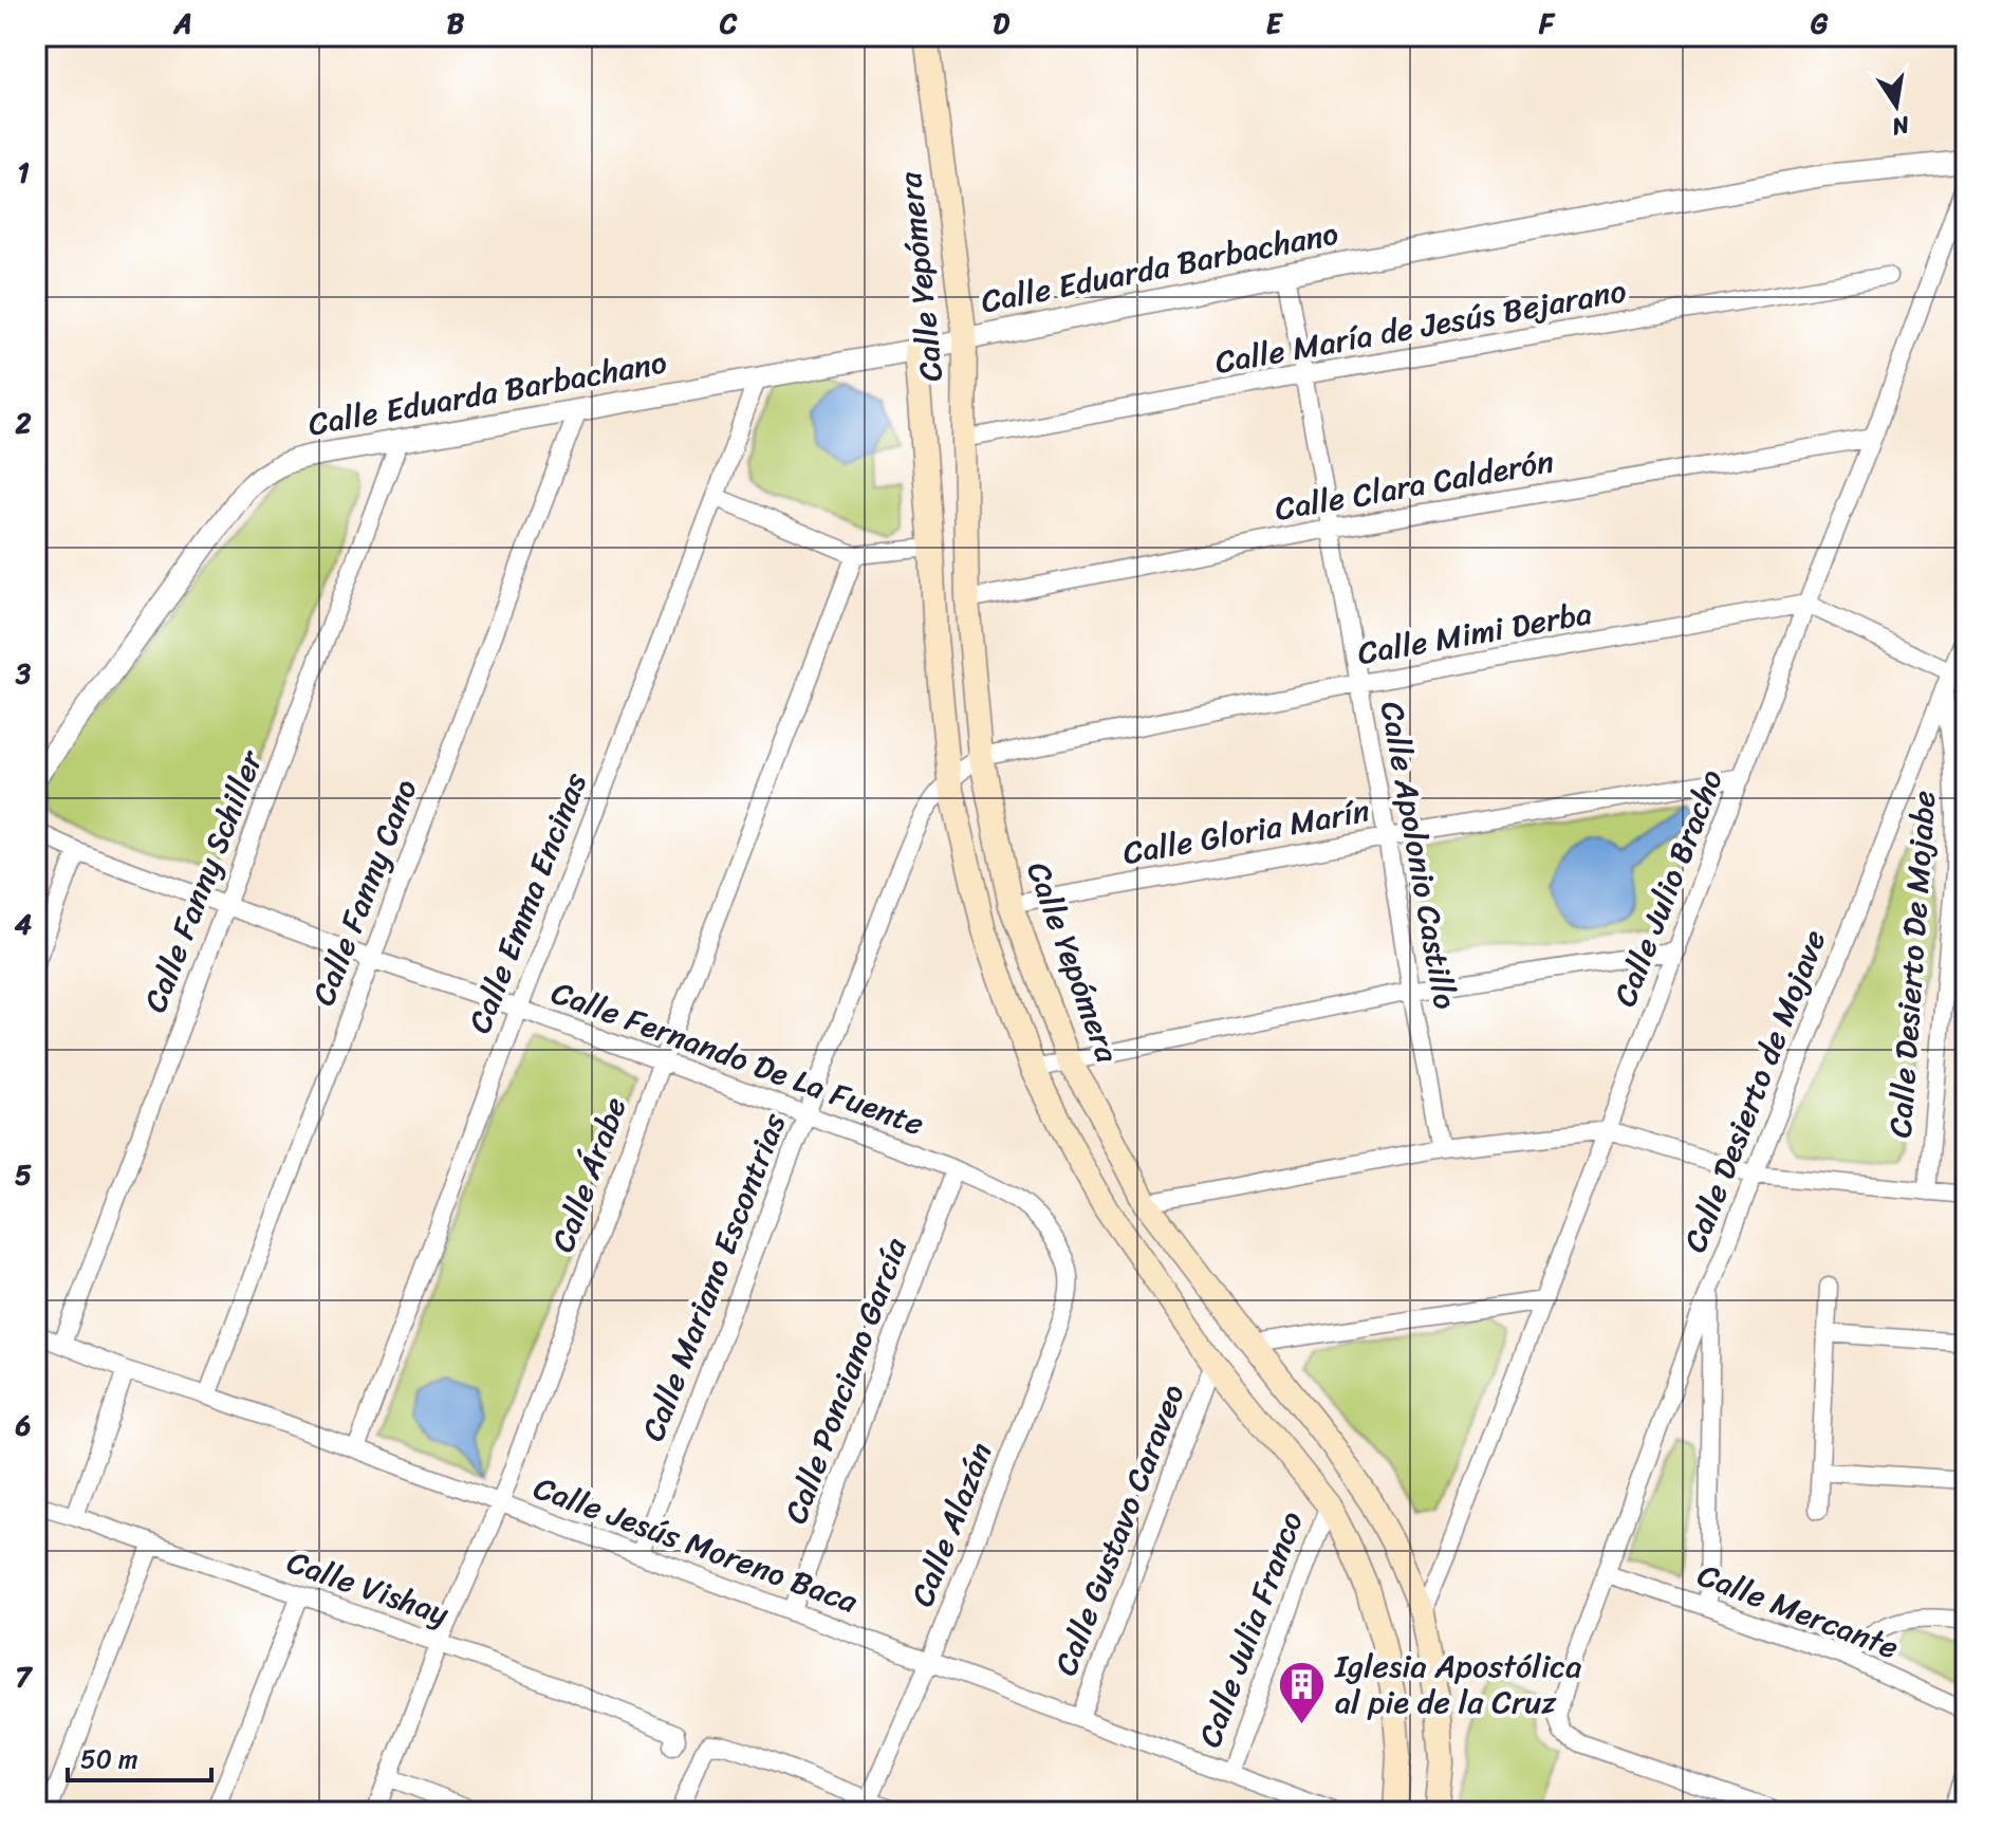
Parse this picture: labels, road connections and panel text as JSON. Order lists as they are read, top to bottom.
{
  "streets": {
    "main road": ["Calle Yepómera"],
    "street": [
      "Calle Eduarda Barbachano",
      "Calle María de Jesús Bejarano",
      "Calle Clara Calderón",
      "Calle Mimi Derba",
      "Calle Gloria Marín",
      "Calle Apolonio Castillo",
      "Calle Fanny Schiller",
      "Calle Julio Bracho",
      "Calle Fanny Cano",
      "Calle Emma Encinas",
      "Calle Desierto De Mojabe",
      "Calle Fernando De La Fuente",
      "Calle Desierto de Mojave",
      "Calle Árabe",
      "Calle Mariano Escontrias",
      "Calle Ponciano García",
      "Calle Alazán",
      "Calle Gustavo Caraveo",
      "Calle Jesús Moreno Baca",
      "Calle Vishay",
      "Calle Mercante",
      "Calle Julia Franco"
    ]
  },
  "crossings": [
    ["Calle Eduarda Barbachano", "Calle Yepómera"],
    ["Calle Eduarda Barbachano", "Calle Apolonio Castillo"],
    ["Calle Eduarda Barbachano", "Calle Fanny Schiller"],
    ["Calle Eduarda Barbachano", "Calle Fanny Cano"],
    ["Calle Eduarda Barbachano", "Calle Emma Encinas"],
    ["Calle Yepómera", "Calle María de Jesús Bejarano"],
    ["Calle Yepómera", "Calle Clara Calderón"],
    ["Calle Yepómera", "Calle Mimi Derba"],
    ["Calle Yepómera", "Calle Gloria Marín"],
    ["Calle Yepómera", "Calle Julio Bracho"],
    ["Calle Yepómera", "Calle Mariano Escontrias"],
    ["Calle Yepómera", "Calle Gustavo Caraveo"],
    ["Calle Yepómera", "Calle Julia Franco"],
    ["Calle María de Jesús Bejarano", "Calle Apolonio Castillo"],
    ["Calle Clara Calderón", "Calle Apolonio Castillo"],
    ["Calle Clara Calderón", "Calle Julio Bracho"],
    ["Calle Mimi Derba", "Calle Apolonio Castillo"],
    ["Calle Mimi Derba", "Calle Julio Bracho"],
    ["Calle Mimi Derba", "Calle Mariano Escontrias"],
    ["Calle Gloria Marín", "Calle Apolonio Castillo"],
    ["Calle Gloria Marín", "Calle Julio Bracho"],
    ["Calle Fanny Schiller", "Calle Fernando De La Fuente"],
    ["Calle Fanny Schiller", "Calle Jesús Moreno Baca"],
    ["Calle Fanny Cano", "Calle Fernando De La Fuente"],
    ["Calle Fanny Cano", "Calle Jesús Moreno Baca"],
    ["Calle Emma Encinas", "Calle Fernando De La Fuente"],
    ["Calle Emma Encinas", "Calle Jesús Moreno Baca"],
    ["Calle Desierto De Mojabe", "Calle Desierto de Mojave"],
    ["Calle Fernando De La Fuente", "Calle Árabe"],
    ["Calle Fernando De La Fuente", "Calle Mariano Escontrias"],
    ["Calle Fernando De La Fuente", "Calle Ponciano García"],
    ["Calle Fernando De La Fuente", "Calle Alazán"],
    ["Calle Desierto de Mojave", "Calle Mercante"],
    ["Calle Árabe", "Calle Jesús Moreno Baca"],
    ["Calle Árabe", "Calle Vishay"],
    ["Calle Mariano Escontrias", "Calle Jesús Moreno Baca"],
    ["Calle Ponciano García", "Calle Jesús Moreno Baca"],
    ["Calle Alazán", "Calle Jesús Moreno Baca"],
    ["Calle Gustavo Caraveo", "Calle Jesús Moreno Baca"],
    ["Calle Jesús Moreno Baca", "Calle Julia Franco"]
  ],
  "places": {
    "building": ["Iglesia Apostólica al pie de la Cruz"]
  },
  "scale_bar": "50 m",
  "north": "bottom",
  "grid": {
    "columns": [
      "A",
      "B",
      "C",
      "D",
      "E",
      "F",
      "G"
    ],
    "rows": [
      "1",
      "2",
      "3",
      "4",
      "5",
      "6",
      "7"
    ]
  }
}
